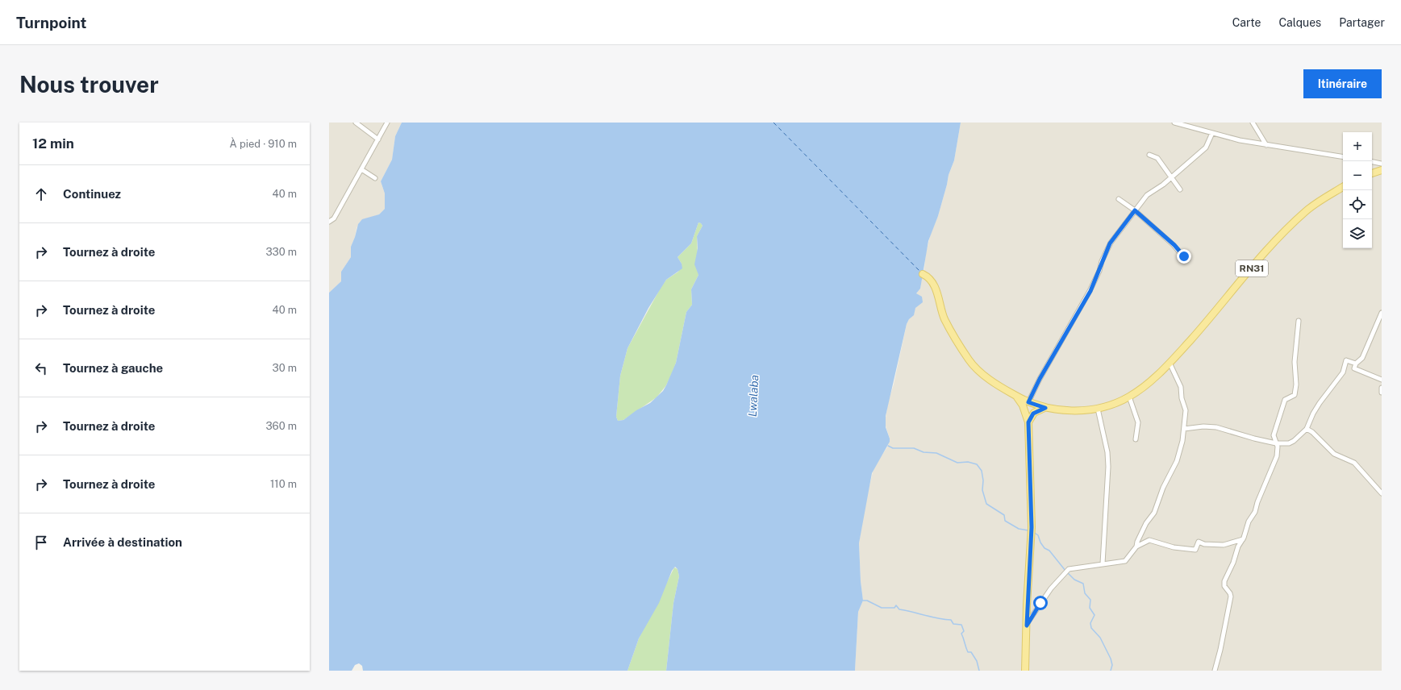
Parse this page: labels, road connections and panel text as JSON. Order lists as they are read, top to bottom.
{
  "streets": {
    "main road": ["RN31"]
  },
  "water": ["Lwalaba"],
  "page": {
    "header": "Turnpoint",
    "nav": ["Carte", "Calques", "Partager"],
    "buttons": "Itinéraire",
    "title": "Nous trouver",
    "heading": ["12 min", "À pied · 910 m"],
    "map_buttons": ["+", "−"],
    "list": [
      ["Continuez", "40 m"],
      ["Tournez à droite", "330 m"],
      ["Tournez à droite", "40 m"],
      ["Tournez à gauche", "30 m"],
      ["Tournez à droite", "360 m"],
      ["Tournez à droite", "110 m"],
      "Arrivée à destination"
    ]
  }
}
